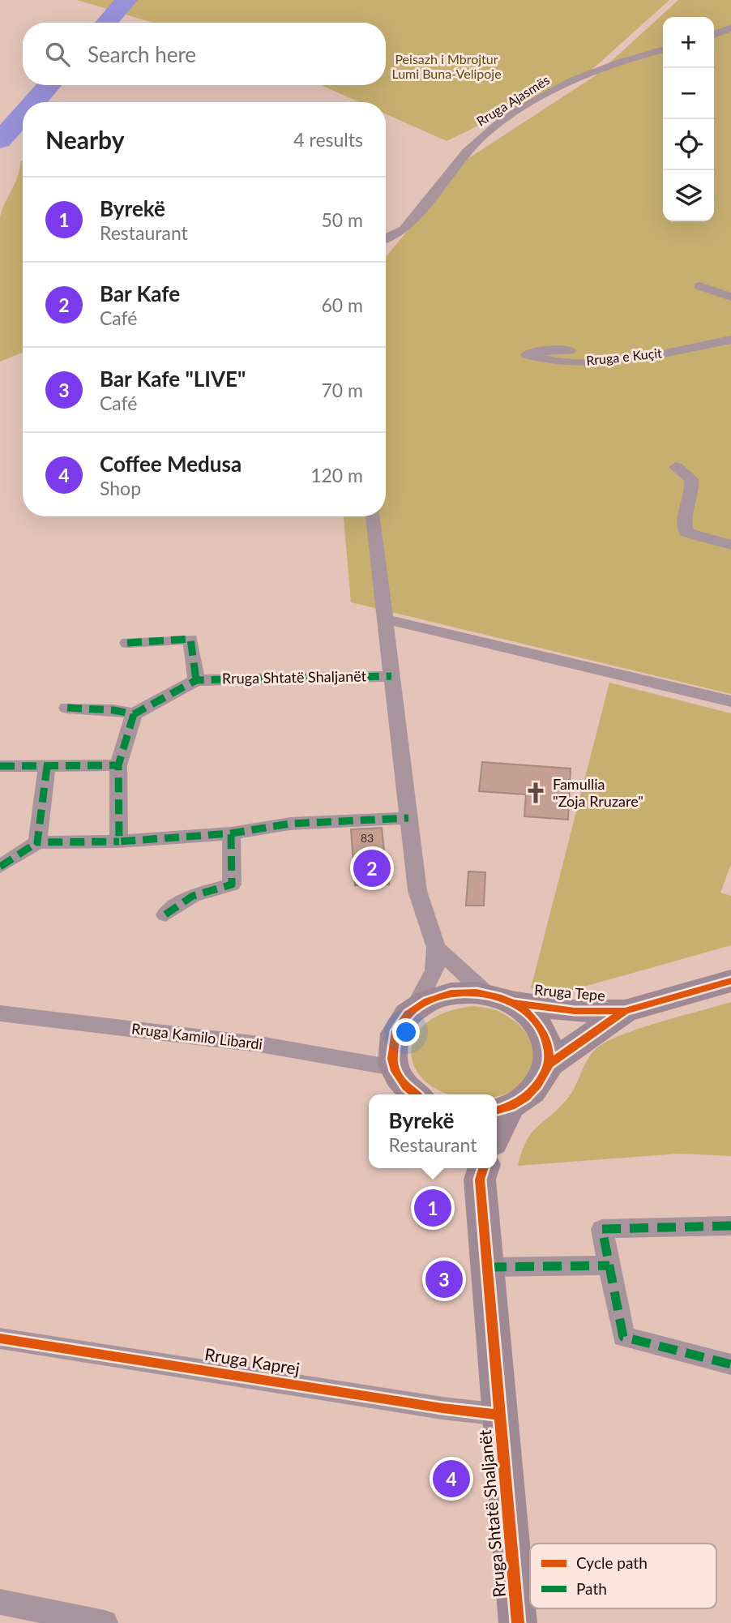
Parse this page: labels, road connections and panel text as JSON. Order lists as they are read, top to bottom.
{
  "streets": {
    "main road": ["Rruga Shtatë Shaljanët", "Rruga Tepe"],
    "street": [
      "Rruga Ajasmës",
      "Rruga e Kuçit",
      "Rruga Kamilo Libardi",
      "Rruga Kaprej"
    ]
  },
  "crossings": [
    ["Rruga Shtatë Shaljanët", "Rruga Kaprej"]
  ],
  "parks": ["Peisazh i Mbrojtur Lumi Buna-Velipoje"],
  "places": {
    "church": ["Famullia \"Zoja Rruzare\""]
  },
  "house_numbers": ["83"],
  "legend": ["Cycle path", "Path"],
  "page": {
    "map_buttons": ["+", "−"],
    "search": "Search here",
    "heading": ["Nearby", "4 results"],
    "list": [
      {
        "mark": "1",
        "name": "Byrekë",
        "note": "Restaurant",
        "value": "50 m"
      },
      {
        "mark": "2",
        "name": "Bar Kafe",
        "note": "Café",
        "value": "60 m"
      },
      {
        "mark": "3",
        "name": "Bar Kafe \"LIVE\"",
        "note": "Café",
        "value": "70 m"
      },
      {
        "mark": "4",
        "name": "Coffee Medusa",
        "note": "Shop",
        "value": "120 m"
      }
    ],
    "pins": [
      "2",
      "1",
      "3",
      "4"
    ],
    "popup": ["Byrekë", "Restaurant"]
  }
}
